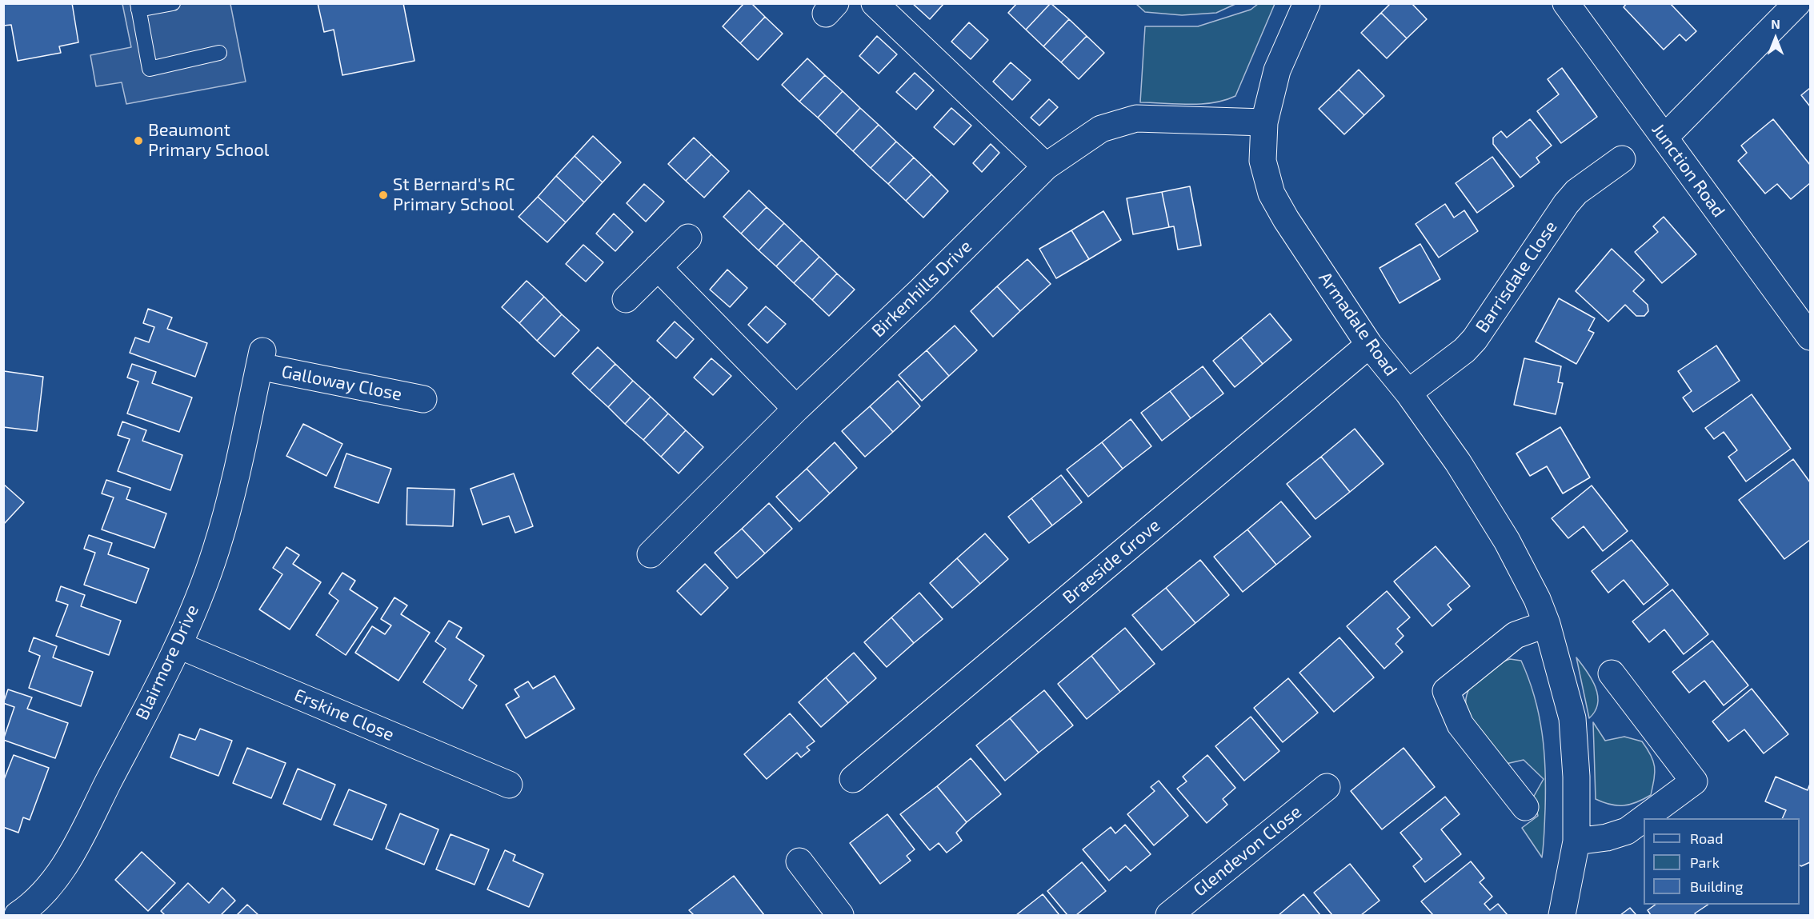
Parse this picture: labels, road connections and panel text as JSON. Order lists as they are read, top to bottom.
{
  "streets": {
    "street": [
      "Junction Road",
      "Barrisdale Close",
      "Birkenhills Drive",
      "Armadale Road",
      "Galloway Close",
      "Braeside Grove",
      "Blairmore Drive",
      "Erskine Close",
      "Glendevon Close"
    ]
  },
  "crossings": [
    ["Barrisdale Close", "Armadale Road"],
    ["Birkenhills Drive", "Armadale Road"],
    ["Armadale Road", "Braeside Grove"],
    ["Galloway Close", "Blairmore Drive"],
    ["Blairmore Drive", "Erskine Close"]
  ],
  "places": ["Beaumont Primary School", "St Bernard's RC Primary School"],
  "legend": ["Road", "Park", "Building"],
  "north": "top"
}
